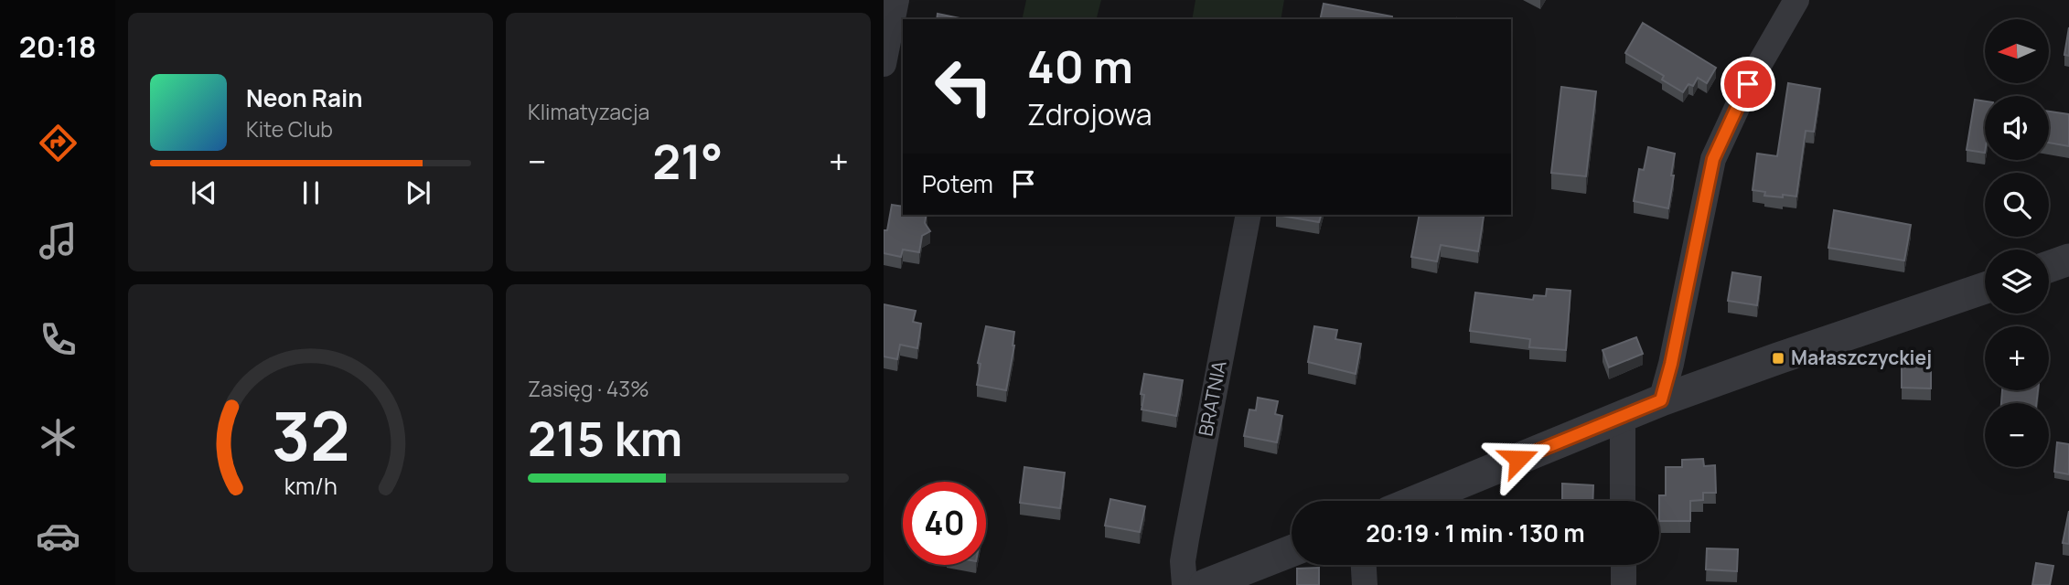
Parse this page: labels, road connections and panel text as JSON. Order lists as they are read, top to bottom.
{
  "streets": {
    "street": ["BRATNIA"]
  },
  "places": {
    "transit": ["Małaszczyckiej"]
  },
  "north": "left",
  "page": {
    "tabs": "20:18",
    "tile": [
      "Klimatyzacja",
      ["Zasięg · 43%", "215 km"]
    ],
    "map_buttons": ["+", "−"],
    "turn": ["40 m", "Zdrojowa"],
    "song": ["Neon Rain", "Kite Club"],
    "heat": ["−", "21°", "+"],
    "then": "Potem",
    "limit": "40",
    "trip": "20:19 · 1 min · 130 m",
    "gauge": ["32", "km/h"]
  }
}
